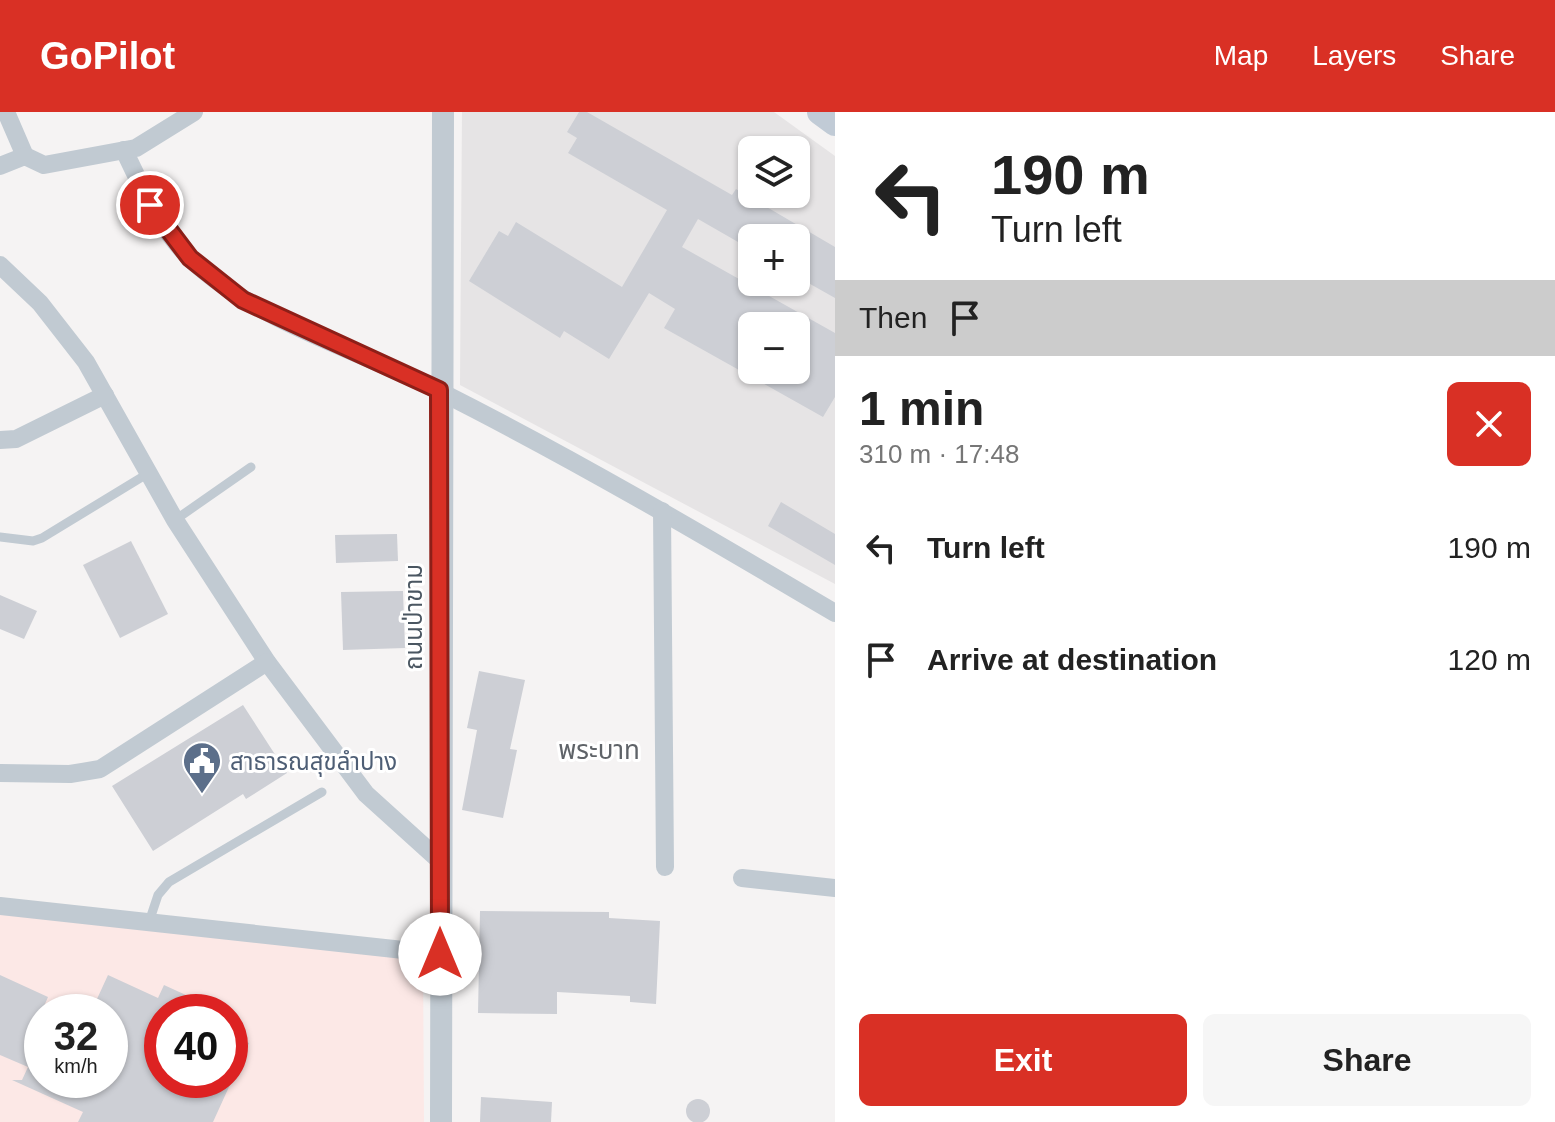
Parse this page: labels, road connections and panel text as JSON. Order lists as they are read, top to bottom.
{
  "streets": {
    "street": ["ถนนป่าขาม"]
  },
  "districts": ["พระบาท"],
  "places": {
    "public building": ["สาธารณสุขลำปาง"]
  },
  "page": {
    "header": "GoPilot",
    "nav": ["Map", "Layers", "Share"],
    "turn": ["190 m", "Turn left"],
    "map_buttons": ["+", "−"],
    "then": "Then",
    "heading": ["1 min", "310 m · 17:48"],
    "list": [
      {
        "name": "Turn left",
        "value": "190 m"
      },
      {
        "name": "Arrive at destination",
        "value": "120 m"
      }
    ],
    "speed": "32 km/h",
    "limit": "40",
    "buttons": ["Exit", "Share"]
  }
}
